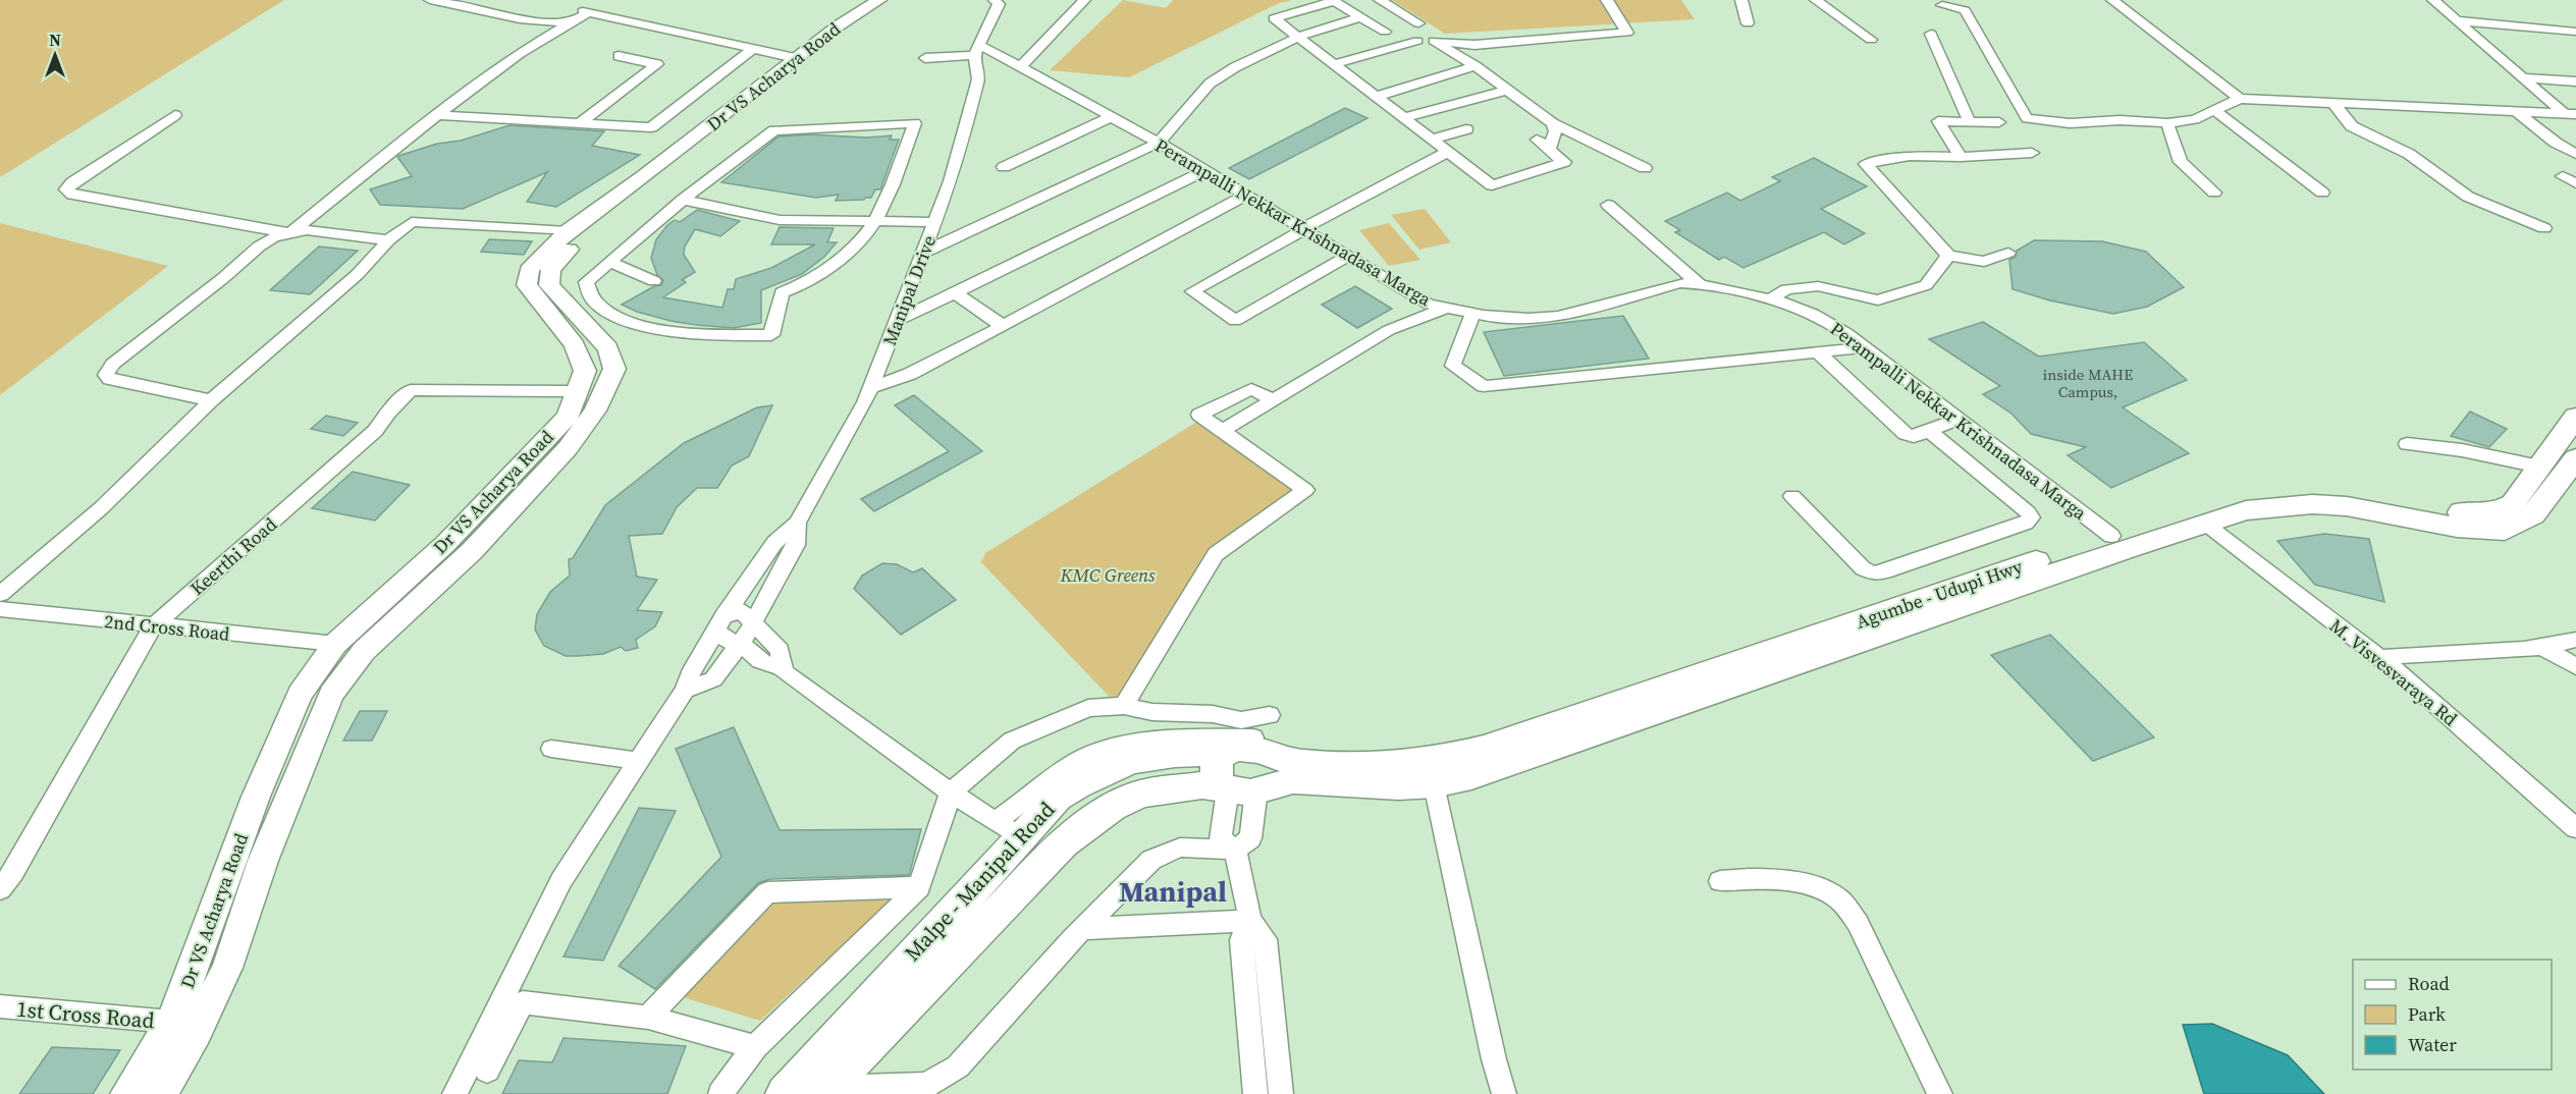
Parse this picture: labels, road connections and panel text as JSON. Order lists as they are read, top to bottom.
{
  "streets": {
    "highway": ["Agumbe - Udupi Hwy", "Malpe - Manipal Road"],
    "main road": ["Dr VS Acharya Road"],
    "street": [
      "Perampalli Nekkar Krishnadasa Marga",
      "Manipal Drive",
      "Keerthi Road",
      "2nd Cross Road",
      "M. Visvesvaraya Rd",
      "1st Cross Road"
    ]
  },
  "crossings": [
    ["Dr VS Acharya Road", "Keerthi Road"],
    ["Dr VS Acharya Road", "2nd Cross Road"],
    ["Dr VS Acharya Road", "1st Cross Road"],
    ["Perampalli Nekkar Krishnadasa Marga", "Manipal Drive"],
    ["Perampalli Nekkar Krishnadasa Marga", "Agumbe - Udupi Hwy"],
    ["Keerthi Road", "2nd Cross Road"],
    ["Agumbe - Udupi Hwy", "M. Visvesvaraya Rd"],
    ["Agumbe - Udupi Hwy", "Malpe - Manipal Road"]
  ],
  "districts": ["Manipal"],
  "parks": ["KMC Greens"],
  "house_numbers": ["inside MAHE Campus,"],
  "legend": ["Road", "Park", "Water"],
  "north": "top"
}
